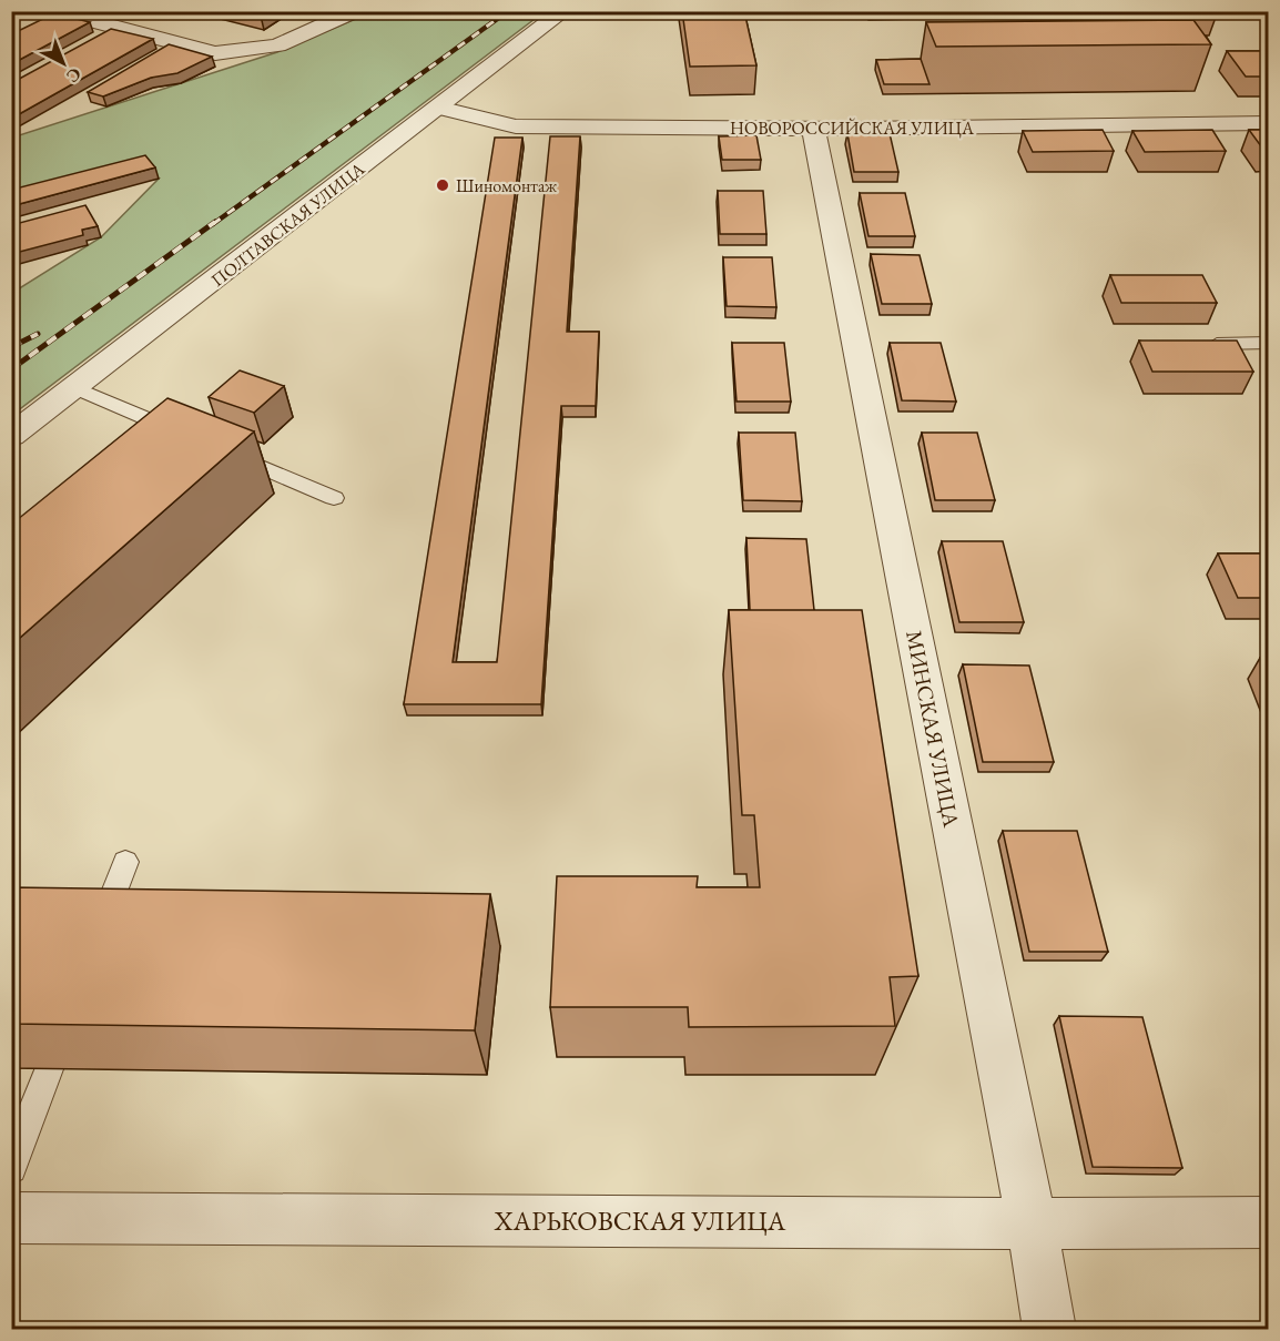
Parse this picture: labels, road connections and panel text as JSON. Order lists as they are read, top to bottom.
{
  "streets": {
    "street": [
      "НОВОРОССИЙСКАЯ УЛИЦА",
      "ПОЛТАВСКАЯ УЛИЦА",
      "МИНСКАЯ УЛИЦА",
      "ХАРЬКОВСКАЯ УЛИЦА"
    ]
  },
  "crossings": [
    ["НОВОРОССИЙСКАЯ УЛИЦА", "ПОЛТАВСКАЯ УЛИЦА"],
    ["НОВОРОССИЙСКАЯ УЛИЦА", "МИНСКАЯ УЛИЦА"],
    ["МИНСКАЯ УЛИЦА", "ХАРЬКОВСКАЯ УЛИЦА"]
  ],
  "places": ["Шиномонтаж"],
  "north": "bottom right"
}
